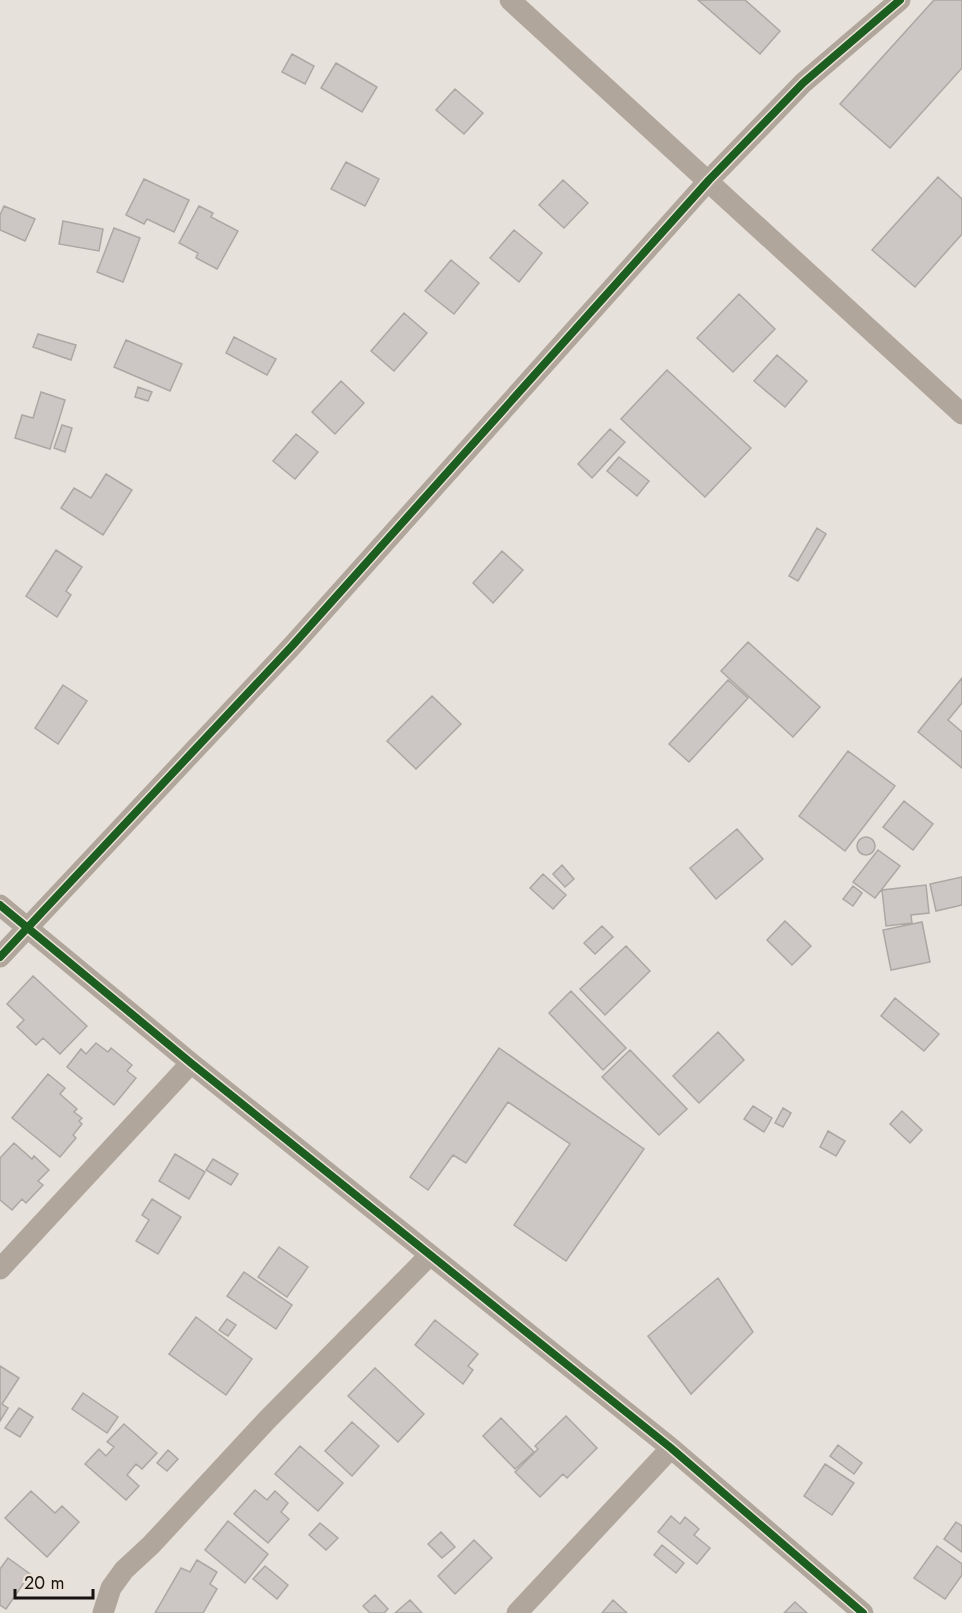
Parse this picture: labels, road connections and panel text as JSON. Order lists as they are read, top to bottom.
{
  "scale_bar": "20 m"
}
